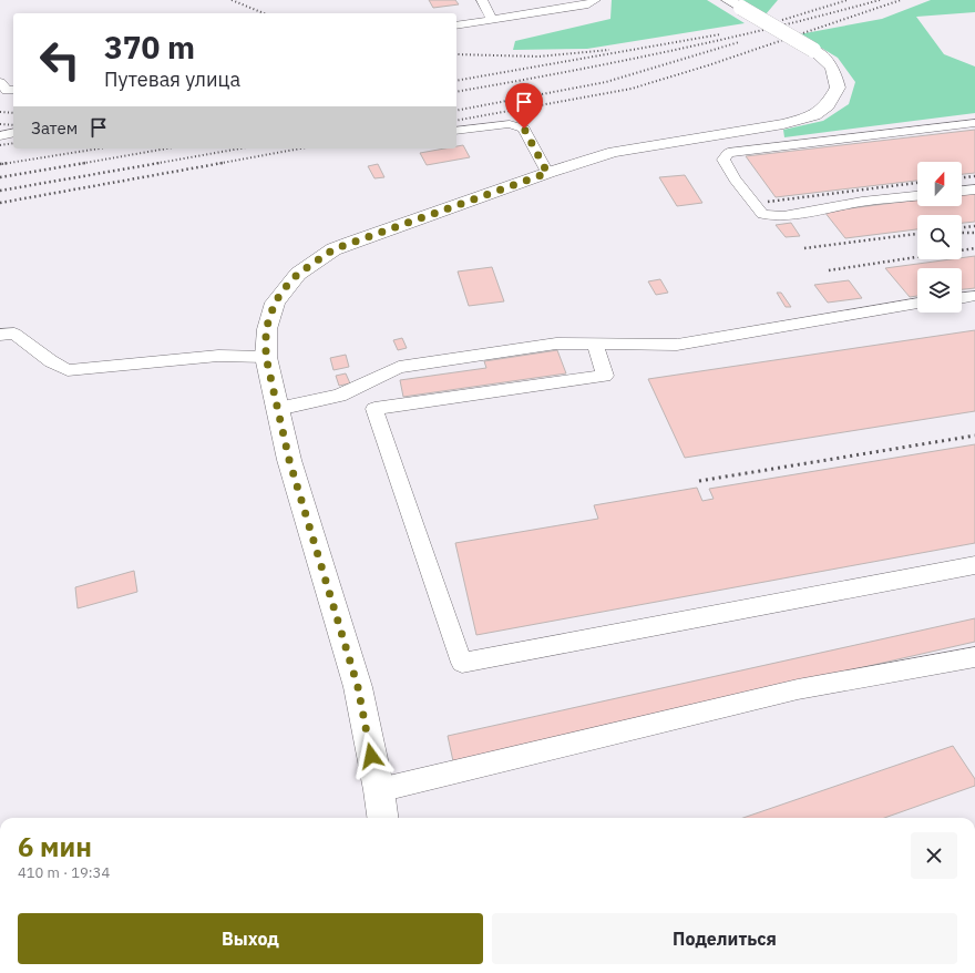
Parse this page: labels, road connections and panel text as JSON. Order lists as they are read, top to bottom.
{
  "north": "top",
  "page": {
    "turn": ["370 m", "Путевая улица"],
    "then": "Затем",
    "heading": ["6 мин", "410 m · 19:34"],
    "buttons": ["Выход", "Поделиться"]
  }
}
